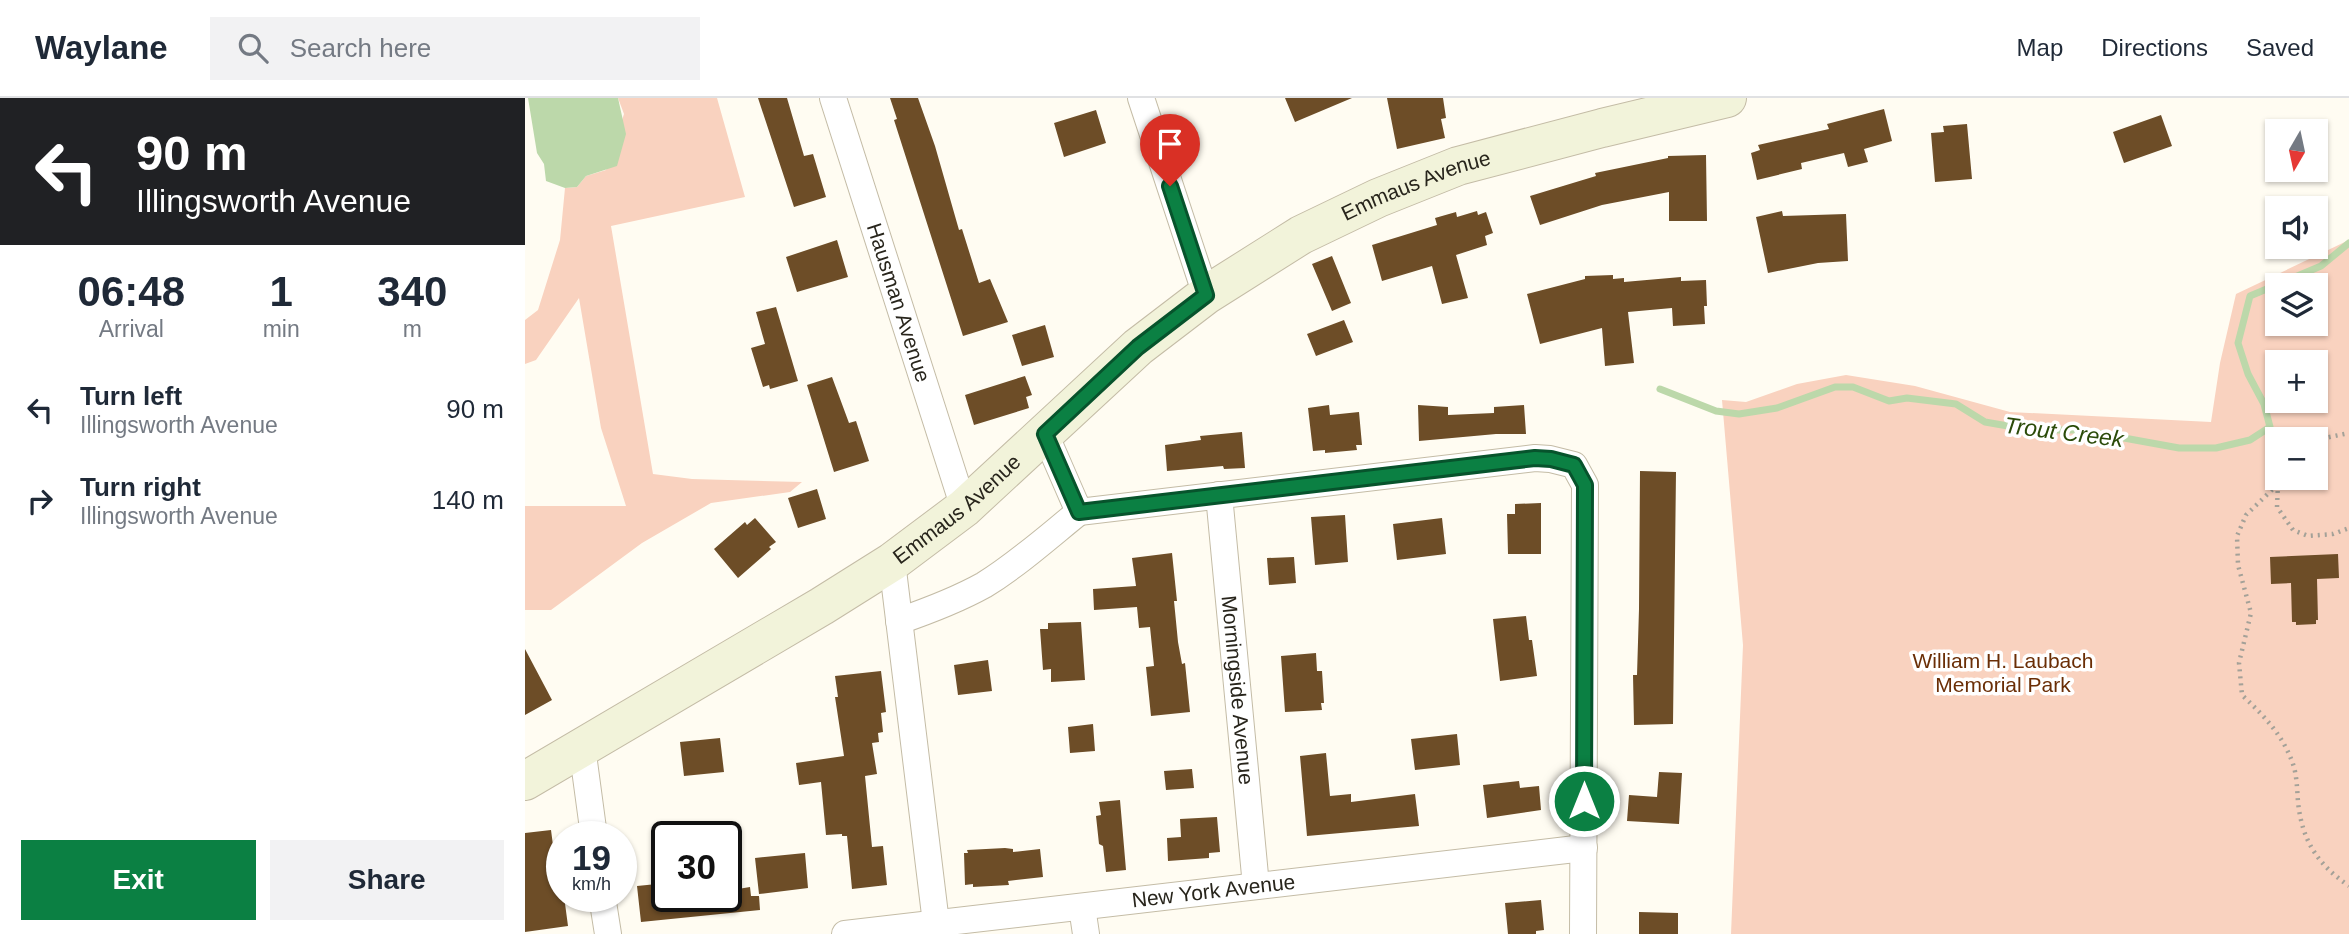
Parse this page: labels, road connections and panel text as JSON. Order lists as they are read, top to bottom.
{
  "streets": {
    "main road": ["Emmaus Avenue"],
    "street": ["Hausman Avenue", "Morningside Avenue", "New York Avenue"]
  },
  "crossings": [
    ["Emmaus Avenue", "Hausman Avenue"],
    ["Morningside Avenue", "New York Avenue"]
  ],
  "water": ["Trout Creek"],
  "parks": ["William H. Laubach Memorial Park"],
  "north": "bottom",
  "page": {
    "header": "Waylane",
    "search": "Search here",
    "nav": ["Map", "Directions", "Saved"],
    "turn": ["90 m", "Illingsworth Avenue"],
    "map_buttons": ["+", "−"],
    "eta": [
      "06:48",
      "Arrival",
      "1",
      "min",
      "340",
      "m"
    ],
    "list": [
      {
        "name": "Turn left",
        "note": "Illingsworth Avenue",
        "value": "90 m"
      },
      {
        "name": "Turn right",
        "note": "Illingsworth Avenue",
        "value": "140 m"
      }
    ],
    "speed": "19 km/h",
    "limit": "30",
    "buttons": ["Exit", "Share"]
  }
}
